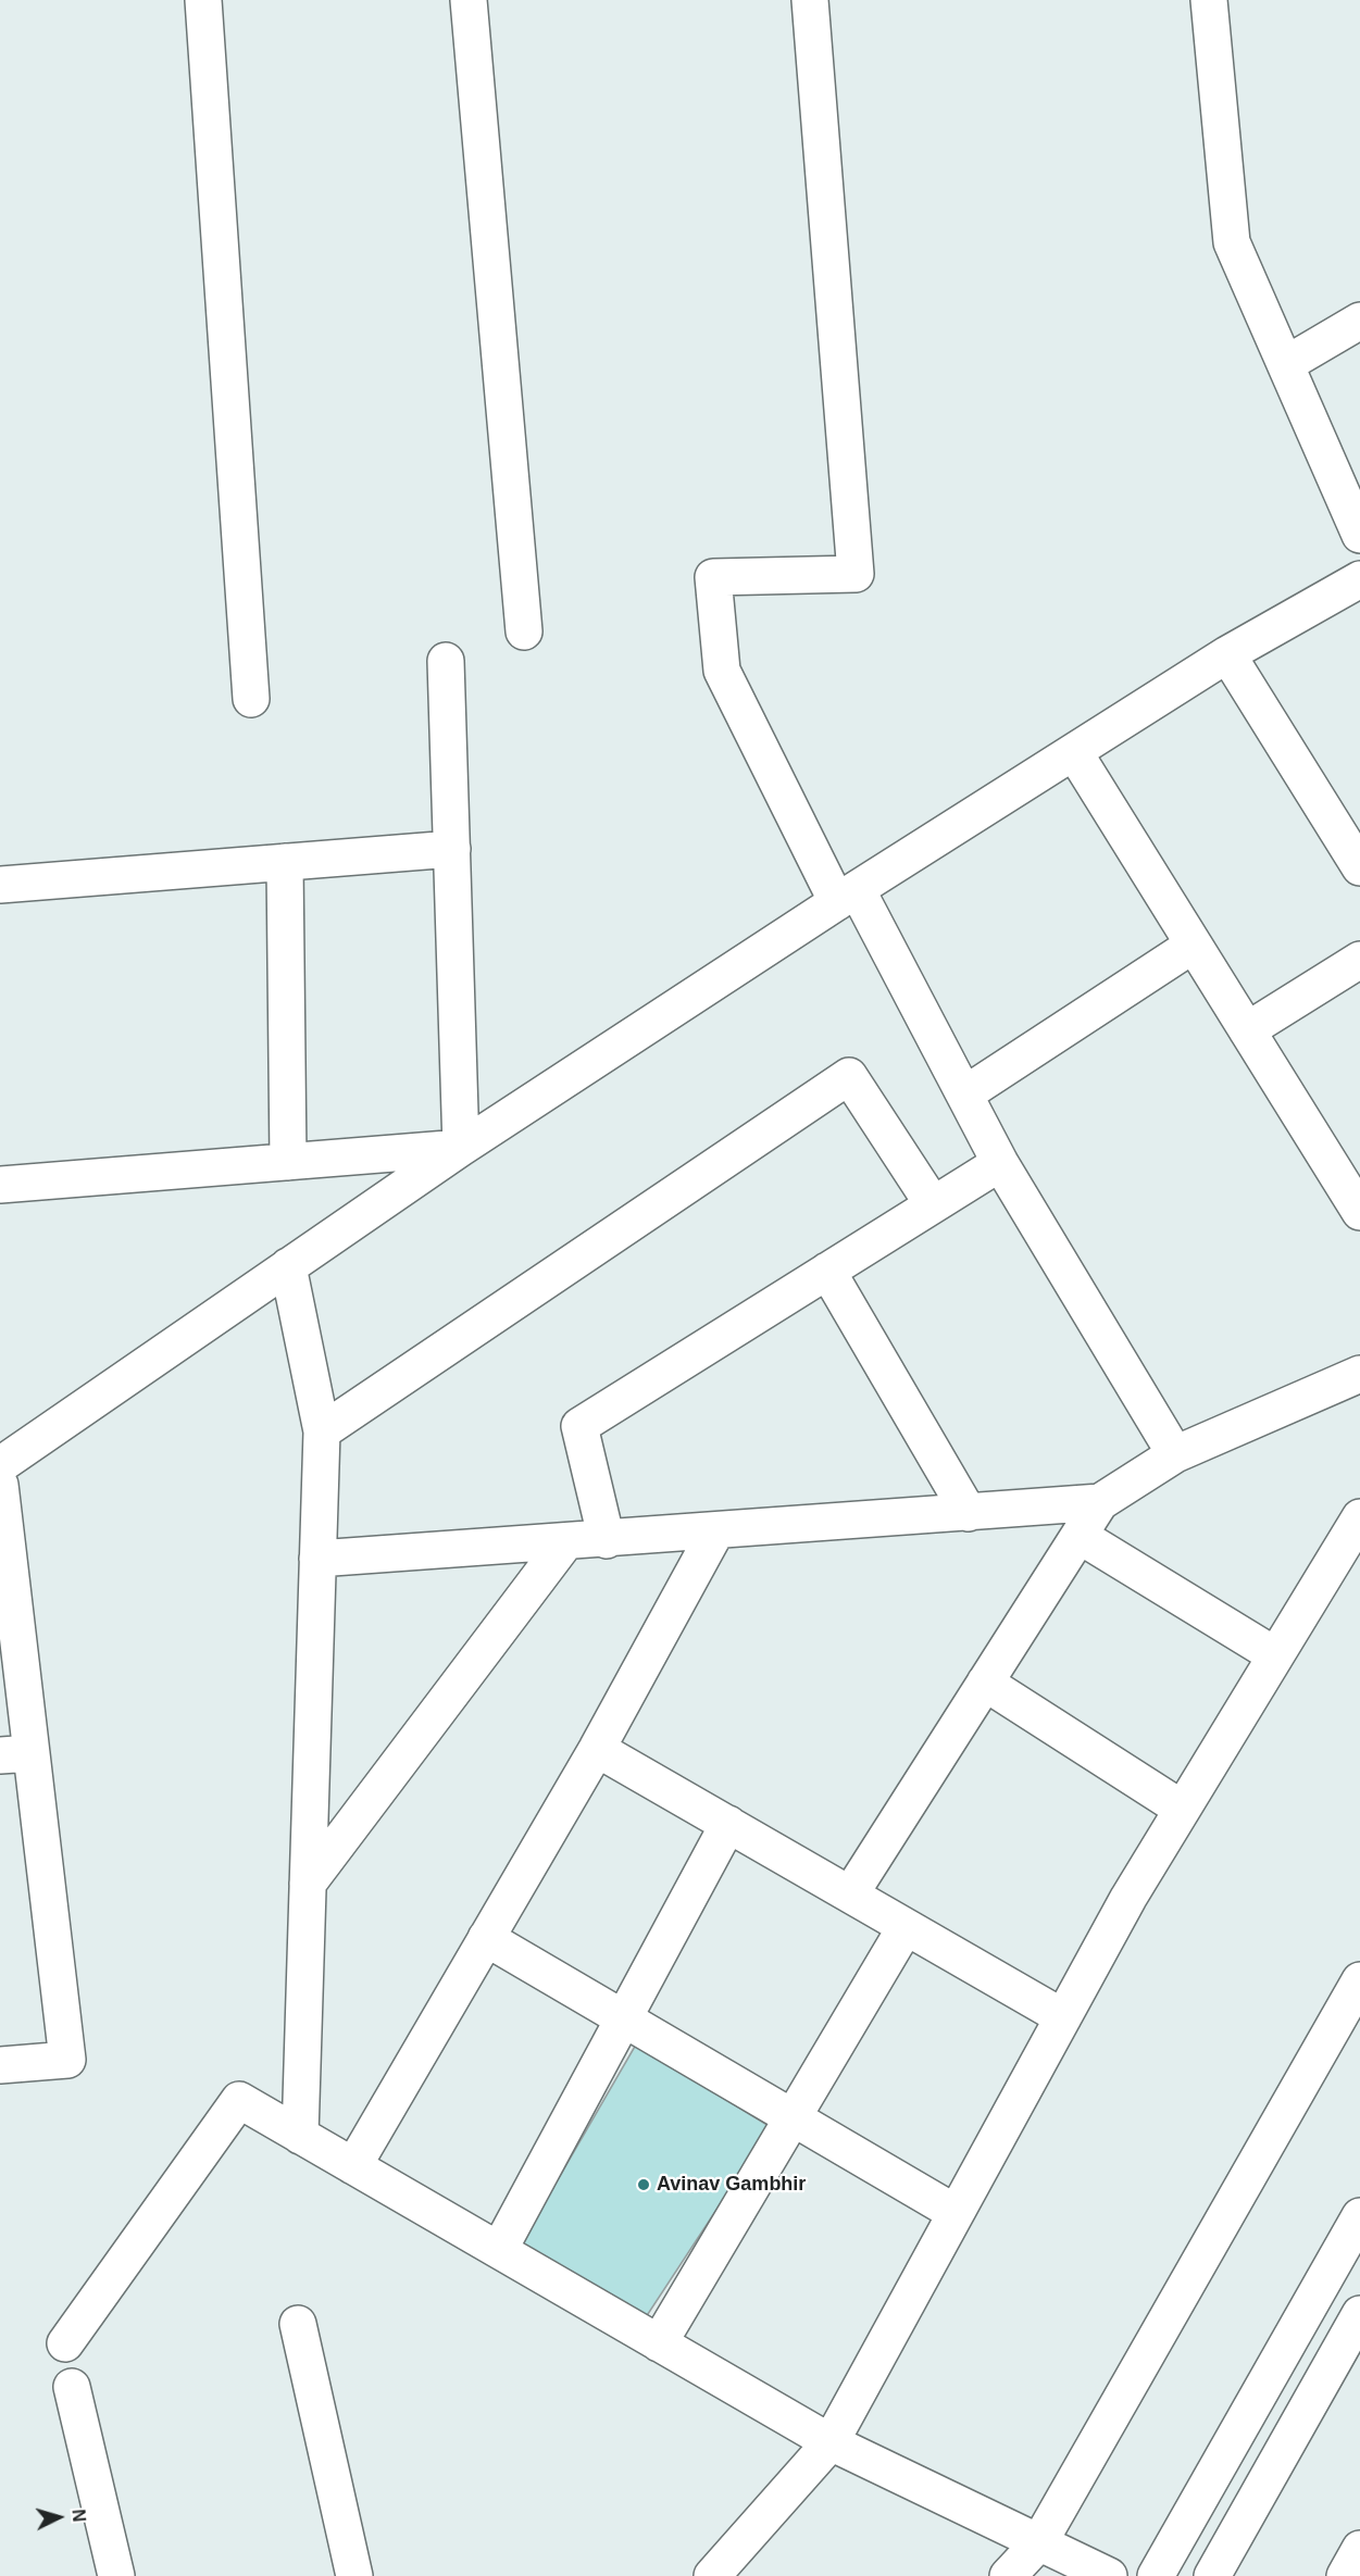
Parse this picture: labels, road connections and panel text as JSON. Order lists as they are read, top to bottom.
{
  "places": ["Avinav Gambhir"],
  "north": "right"
}
